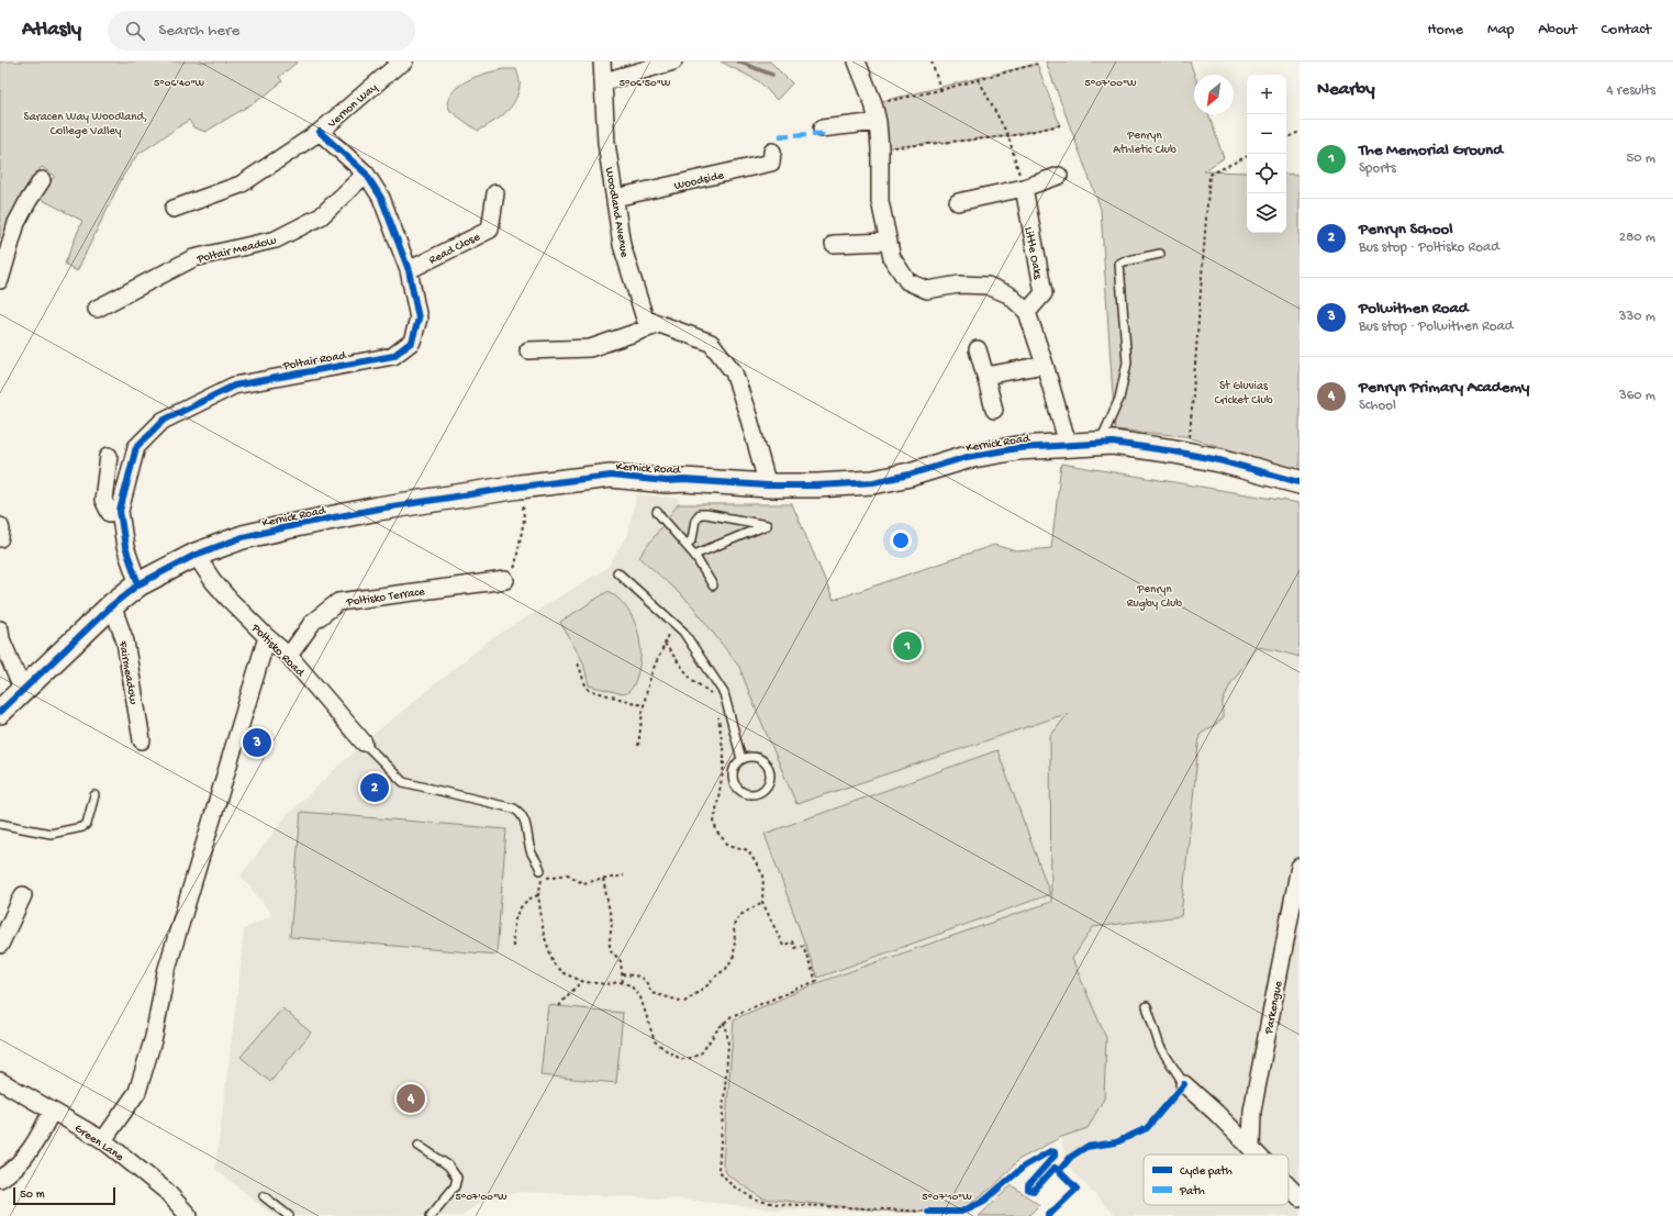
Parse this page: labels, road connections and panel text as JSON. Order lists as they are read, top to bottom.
{
  "streets": {
    "street": [
      "Vernon Way",
      "Woodside",
      "Woodland Avenue",
      "Read Close",
      "Poltair Meadow",
      "Little Oaks",
      "Poltair Road",
      "Kernick Road",
      "Poltisko Terrace",
      "Poltisko Road",
      "Fairmeadow",
      "Parkengue",
      "Green Lane"
    ]
  },
  "crossings": [
    ["Vernon Way", "Poltair Road"],
    ["Woodside", "Woodland Avenue"],
    ["Woodland Avenue", "Kernick Road"],
    ["Read Close", "Poltair Road"],
    ["Poltair Meadow", "Poltair Road"],
    ["Poltair Road", "Kernick Road"],
    ["Kernick Road", "Poltisko Road"],
    ["Kernick Road", "Fairmeadow"],
    ["Poltisko Terrace", "Poltisko Road"]
  ],
  "parks": [
    "Saracen Way Woodland, College Valley",
    "Penryn Athletic Club",
    "St Gluvias Cricket Club",
    "Penryn Rugby Club"
  ],
  "legend": ["Cycle path", "Path"],
  "scale_bar": "50 m",
  "north": "bottom left",
  "page": {
    "header": "Atlasly",
    "search": "Search here",
    "nav": [
      "Home",
      "Map",
      "About",
      "Contact"
    ],
    "heading": ["Nearby", "4 results"],
    "map_buttons": ["+", "−"],
    "list": [
      {
        "mark": "1",
        "name": "The Memorial Ground",
        "note": "Sports",
        "value": "50 m"
      },
      {
        "mark": "2",
        "name": "Penryn School",
        "note": "Bus stop · Poltisko Road",
        "value": "280 m"
      },
      {
        "mark": "3",
        "name": "Polwithen Road",
        "note": "Bus stop · Polwithen Road",
        "value": "330 m"
      },
      {
        "mark": "4",
        "name": "Penryn Primary Academy",
        "note": "School",
        "value": "360 m"
      }
    ],
    "pins": [
      "1",
      "3",
      "2",
      "4"
    ],
    "scale": "50 m"
  },
  "coordinates": [
    "5°06'40\"W",
    "5°06'50\"W",
    "5°07'00\"W",
    "5°07'10\"W"
  ]
}
